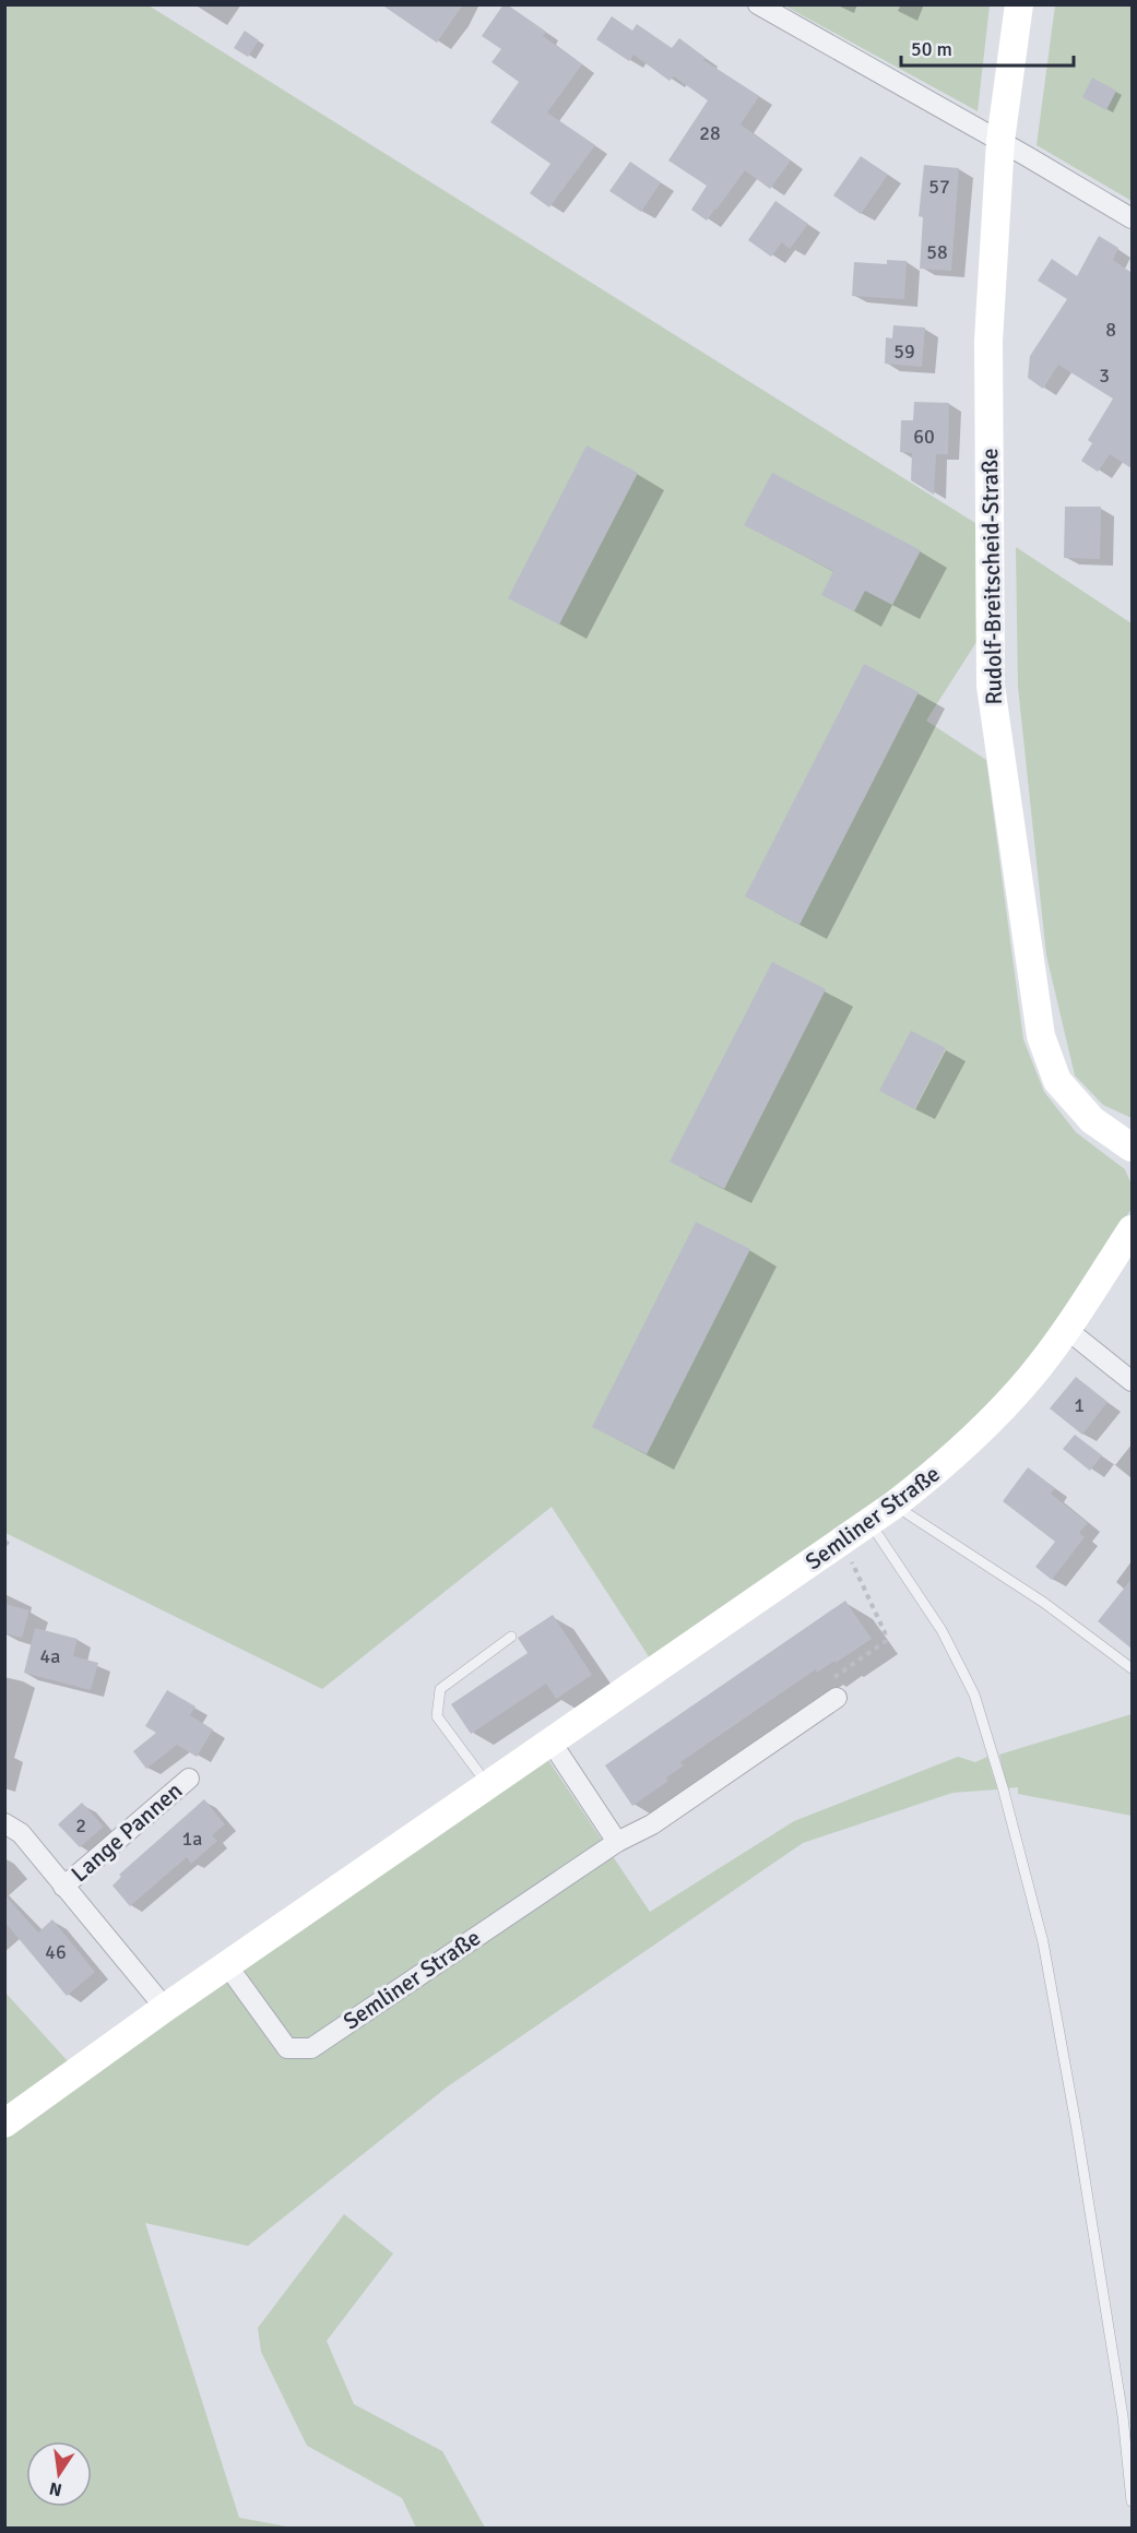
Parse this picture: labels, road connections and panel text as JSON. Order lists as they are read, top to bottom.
{
  "streets": {
    "street": ["Rudolf-Breitscheid-Straße", "Semliner Straße", "Lange Pannen"]
  },
  "crossings": [
    ["Semliner Straße", "Lange Pannen"]
  ],
  "house_numbers": [
    "28",
    "57",
    "58",
    "8",
    "59",
    "3",
    "60",
    "1",
    "4a",
    "2",
    "1a",
    "46"
  ],
  "scale_bar": "50 m",
  "north": "bottom"
}
